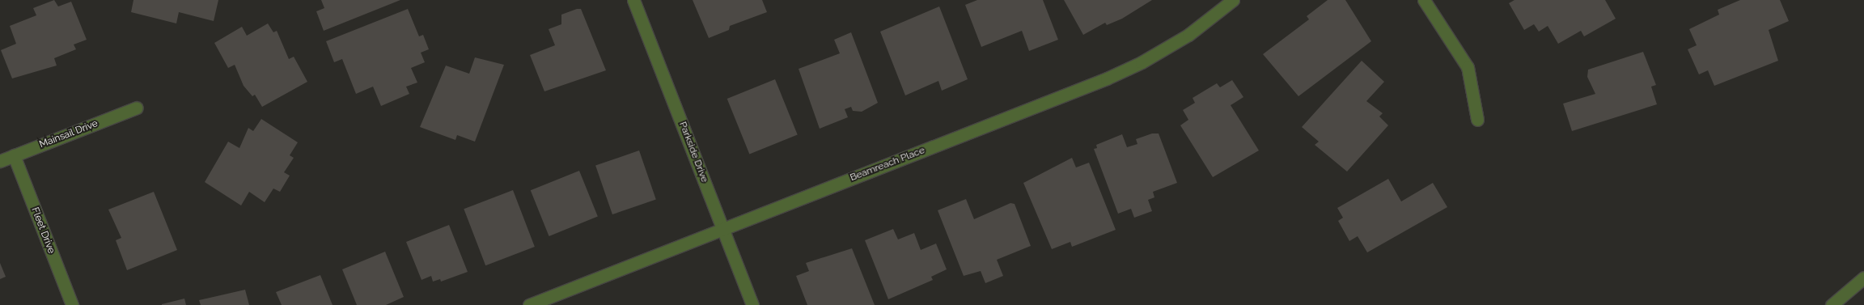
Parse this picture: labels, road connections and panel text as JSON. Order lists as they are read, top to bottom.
{
  "streets": {
    "street": [
      "Mainsail Drive",
      "Parkside Drive",
      "Beamreach Place",
      "Fleet Drive"
    ]
  },
  "crossings": [
    ["Mainsail Drive", "Fleet Drive"],
    ["Parkside Drive", "Beamreach Place"]
  ]
}
